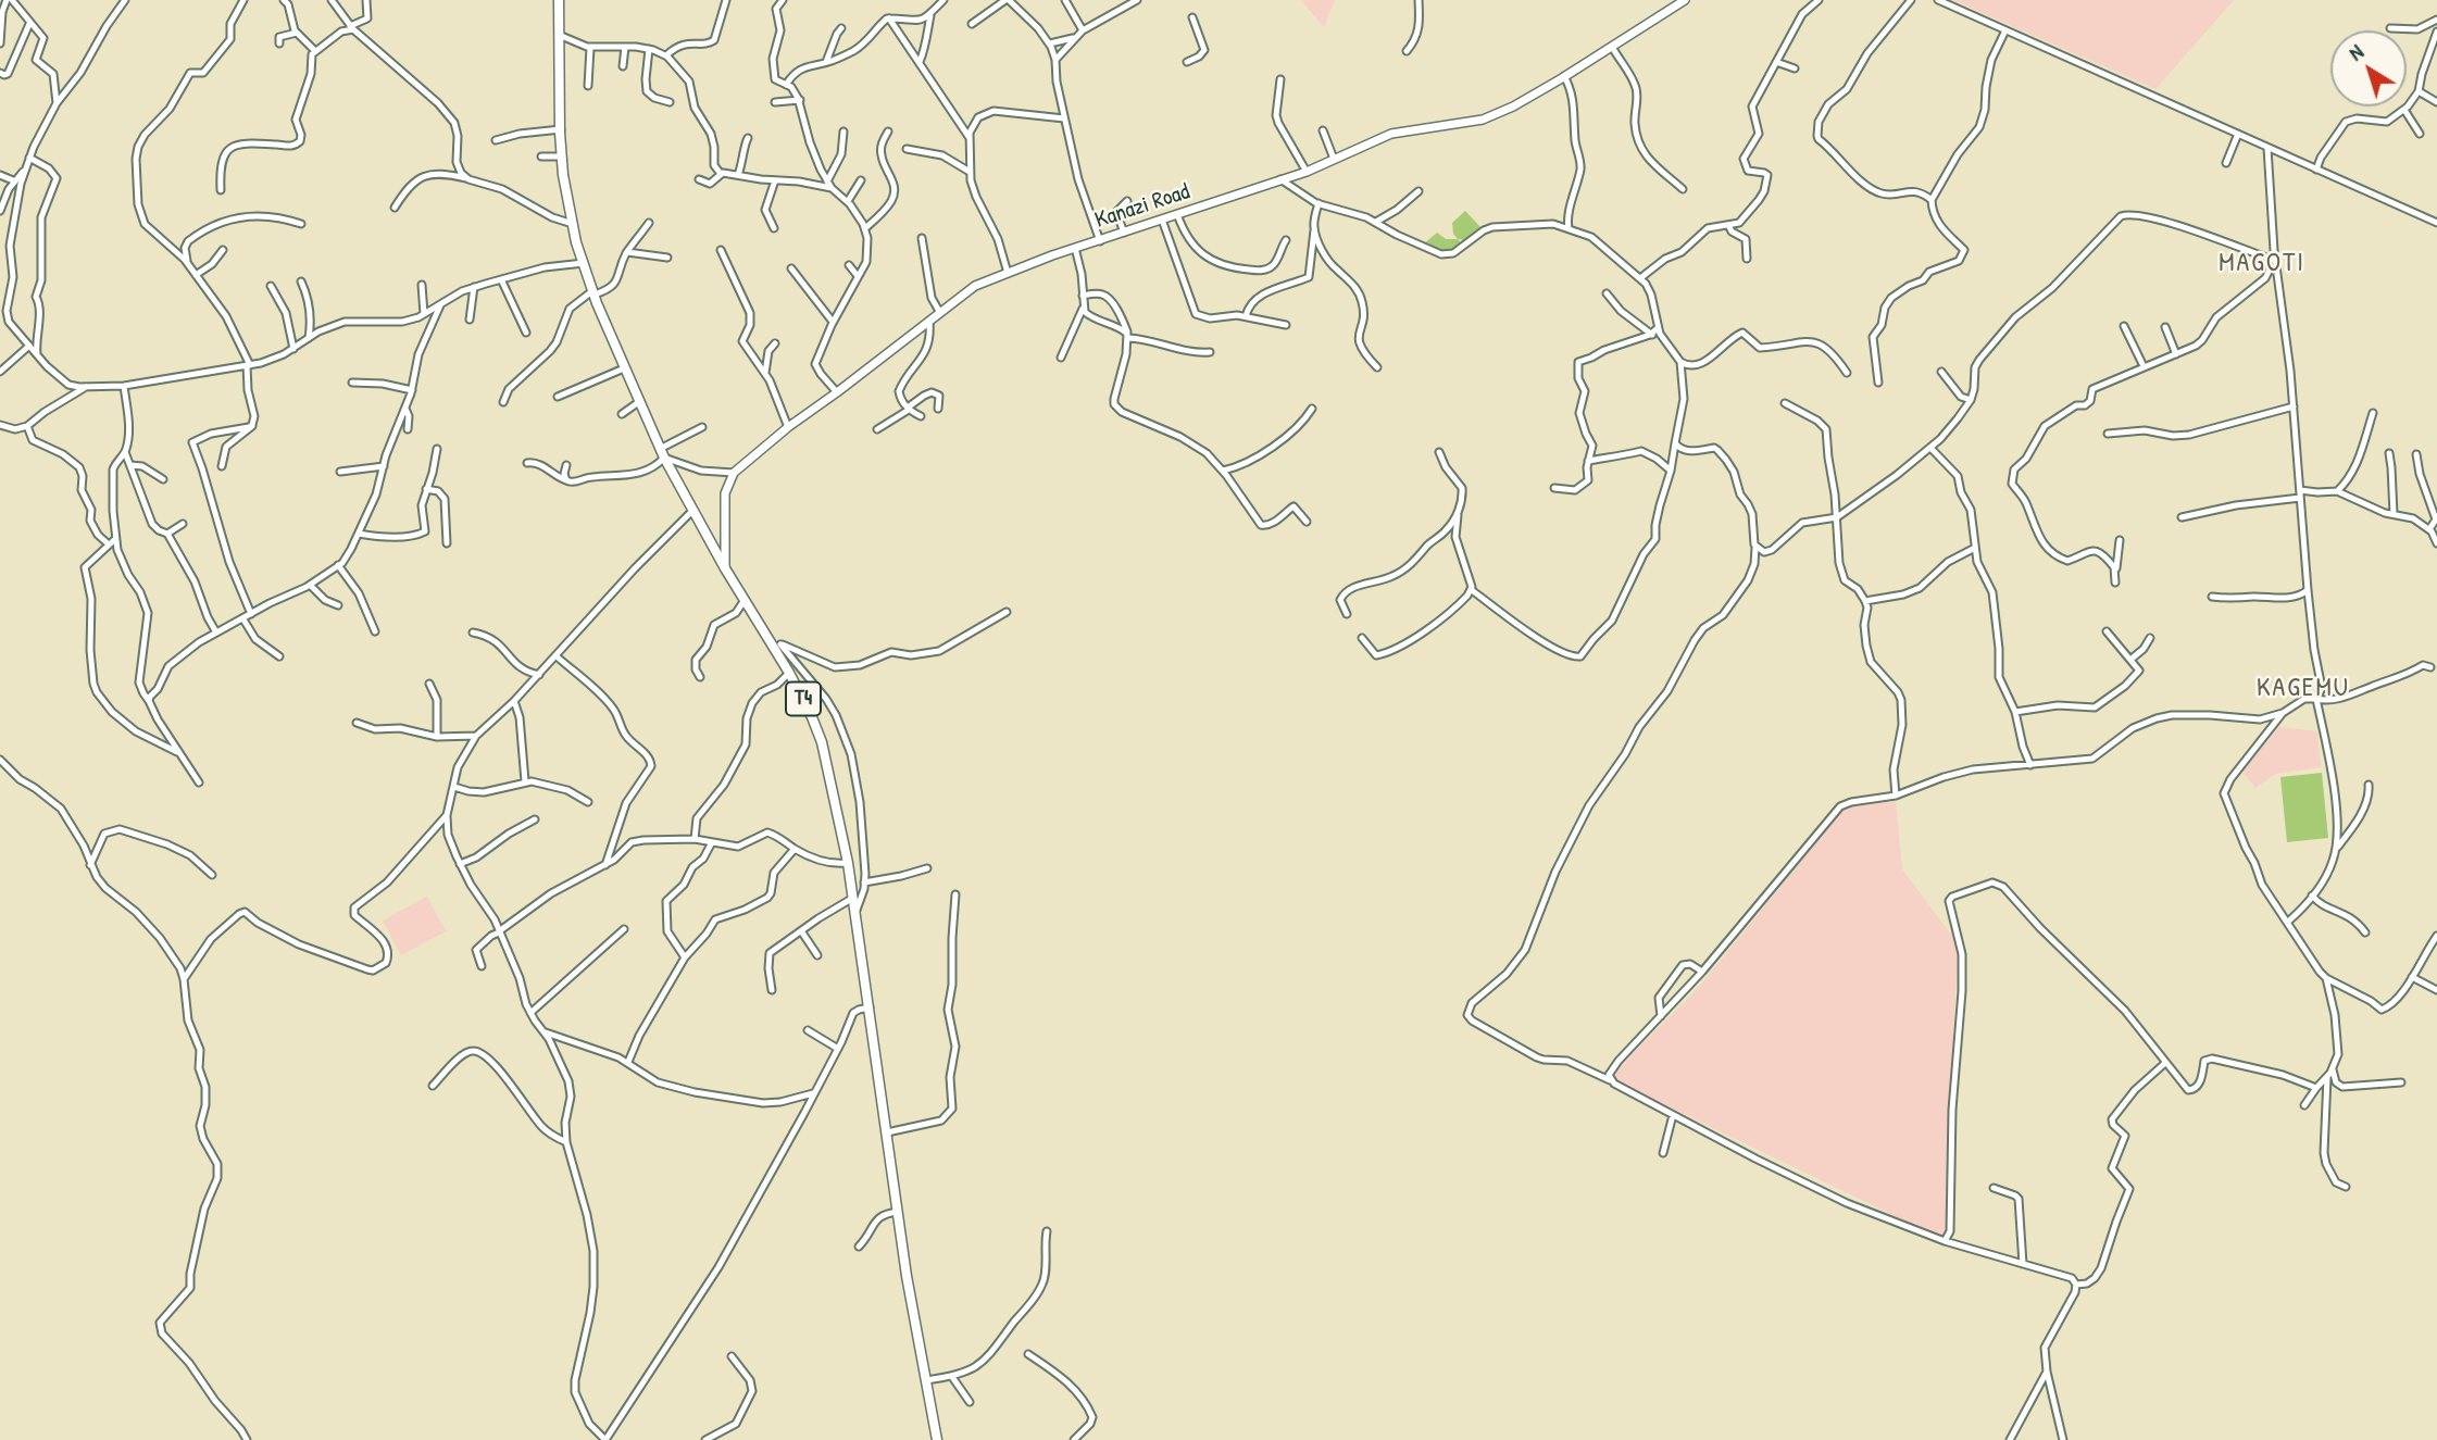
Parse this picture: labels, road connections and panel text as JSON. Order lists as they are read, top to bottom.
{
  "streets": {
    "highway": ["T4"],
    "main road": ["Kanazi Road"]
  },
  "districts": ["MAGOTI", "KAGEMU"],
  "north": "top left"
}
